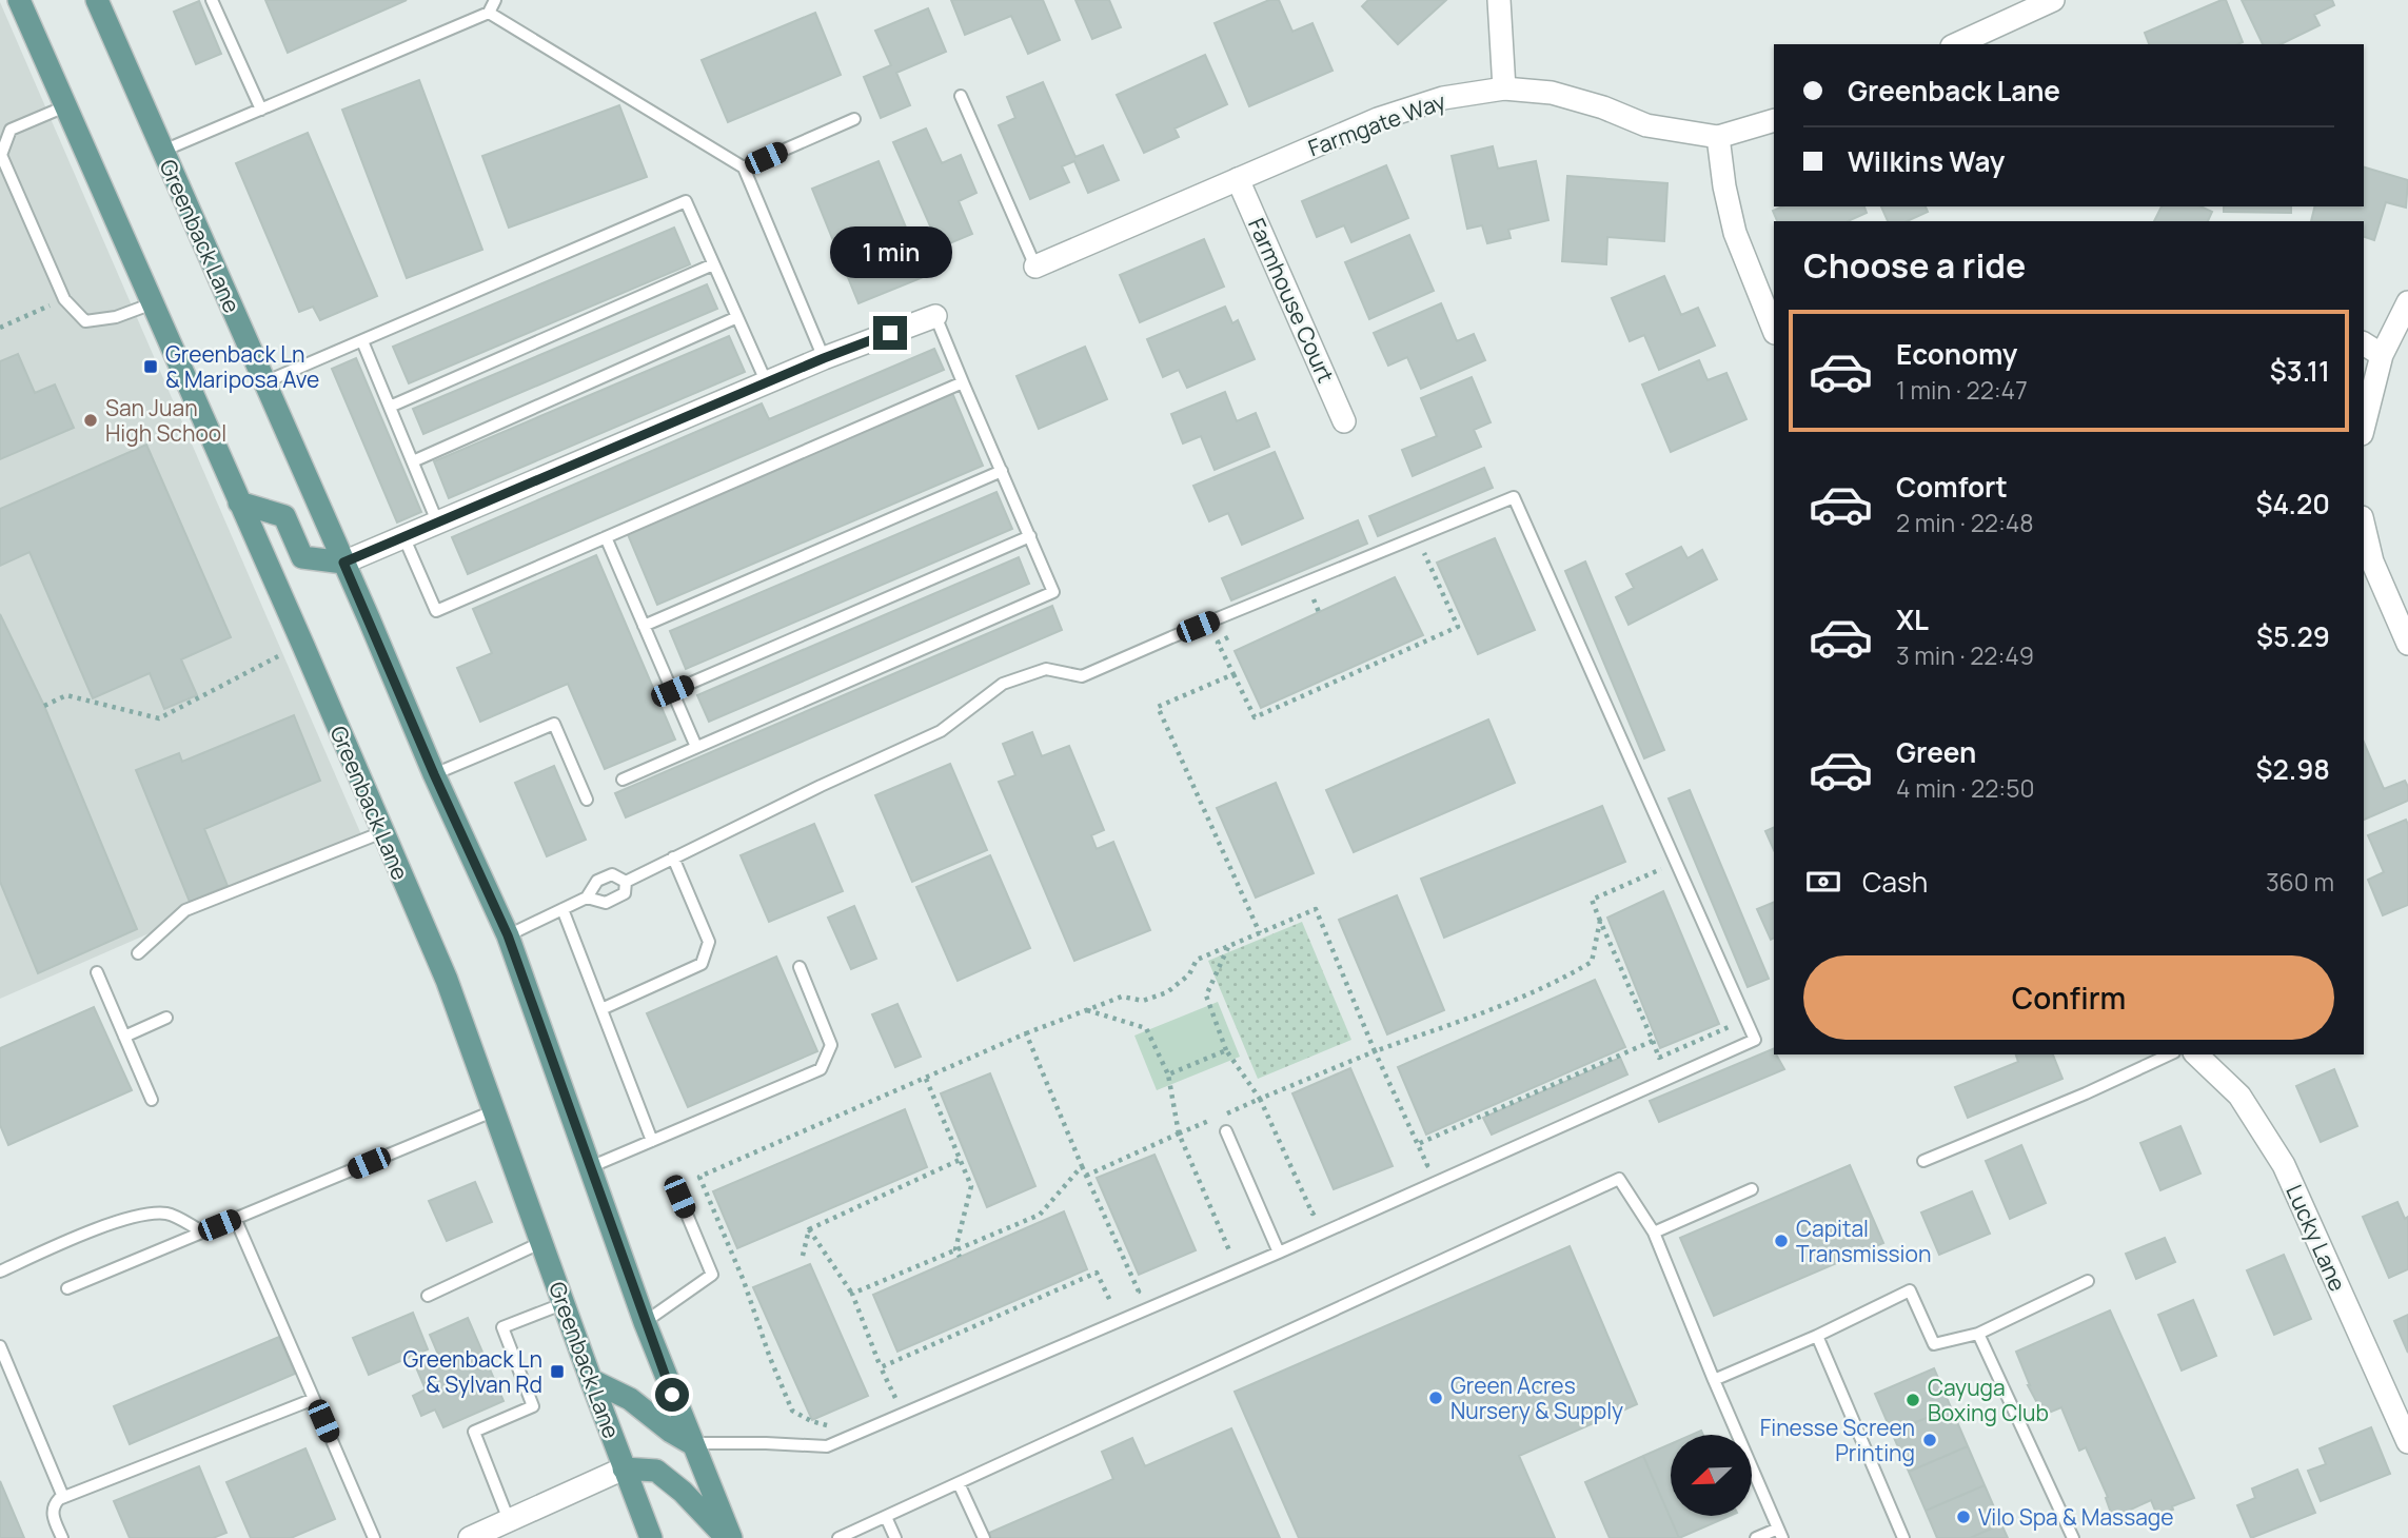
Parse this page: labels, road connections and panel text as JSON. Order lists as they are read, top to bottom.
{
  "streets": {
    "main road": ["Greenback Lane"],
    "street": ["Farmgate Way", "Farmhouse Court", "Lucky Lane"]
  },
  "crossings": [
    ["Farmgate Way", "Farmhouse Court"]
  ],
  "places": {
    "transit": ["Greenback Ln & Mariposa Ave", "Greenback Ln & Sylvan Rd"],
    "other": [
      "San Juan High School",
      "Capital Transmission",
      "Green Acres Nursery & Supply",
      "Cayuga Boxing Club",
      "Finesse Screen Printing",
      "Vilo Spa & Massage"
    ]
  },
  "north": "bottom left",
  "page": {
    "banner": ["Greenback Lane", "Wilkins Way"],
    "heading": "Choose a ride",
    "bubble": "1 min",
    "list": [
      {
        "name": "Economy",
        "note": "1 min · 22:47",
        "value": "$3.11"
      },
      {
        "name": "Comfort",
        "note": "2 min · 22:48",
        "value": "$4.20"
      },
      {
        "name": "XL",
        "note": "3 min · 22:49",
        "value": "$5.29"
      },
      {
        "name": "Green",
        "note": "4 min · 22:50",
        "value": "$2.98"
      }
    ],
    "pay": ["Cash", "360 m"],
    "buttons": "Confirm"
  }
}
